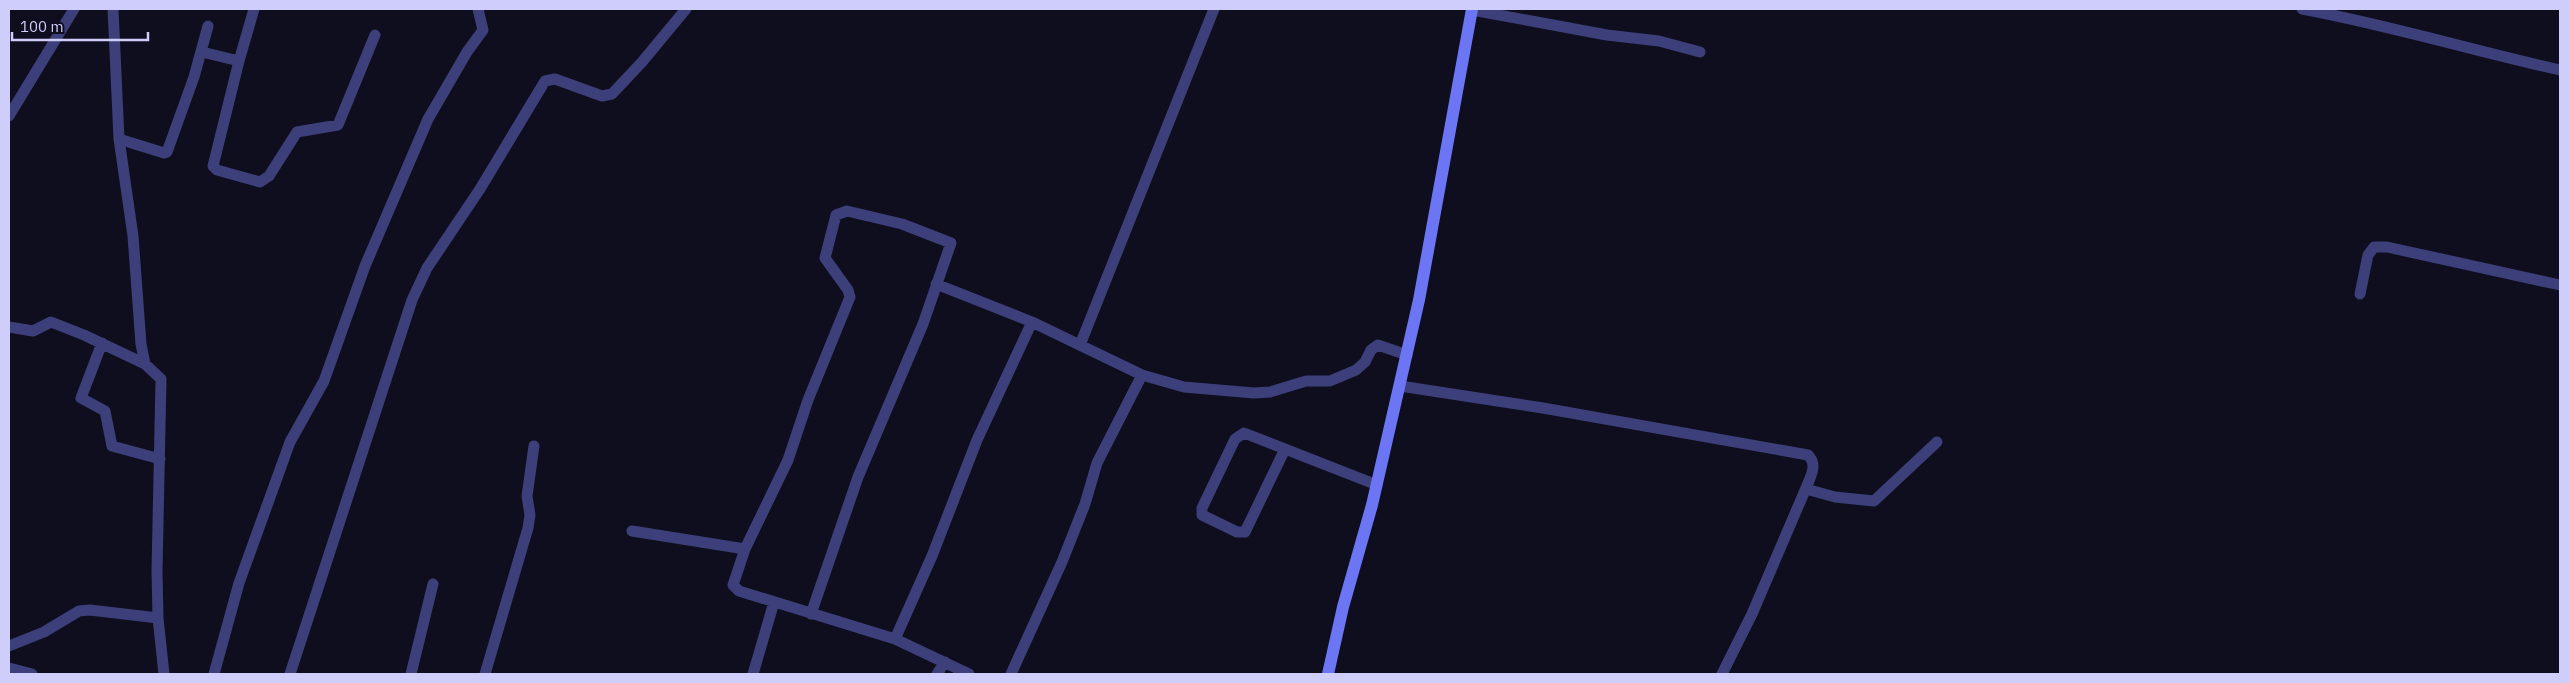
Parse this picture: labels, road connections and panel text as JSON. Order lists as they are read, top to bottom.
{
  "scale_bar": "100 m"
}
